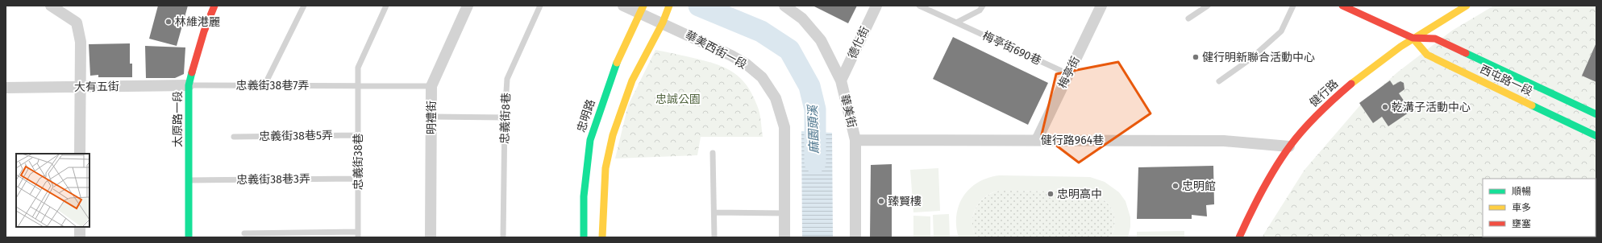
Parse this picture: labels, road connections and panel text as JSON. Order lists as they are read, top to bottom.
{
  "streets": {
    "street": [
      "德化街",
      "華美西街一段",
      "梅亭街",
      "西屯路一段",
      "大有五街",
      "健行路",
      "華美街",
      "忠明路",
      "明禮街",
      "太原路一段",
      "健行路964巷"
    ],
    "lane": [
      "梅亭街690巷",
      "忠義街38巷7弄",
      "忠義街8巷",
      "忠義街38巷5弄",
      "忠義街38巷",
      "忠義街38巷3弄"
    ]
  },
  "crossings": [
    ["德化街", "華美街"],
    ["梅亭街690巷", "梅亭街"],
    ["華美西街一段", "忠明路"],
    ["梅亭街", "健行路964巷"],
    ["西屯路一段", "健行路"],
    ["忠義街38巷7弄", "大有五街"],
    ["忠義街38巷7弄", "明禮街"],
    ["忠義街38巷7弄", "太原路一段"],
    ["忠義街38巷7弄", "忠義街38巷"],
    ["大有五街", "太原路一段"],
    ["健行路", "健行路964巷"],
    ["華美街", "健行路964巷"],
    ["太原路一段", "忠義街38巷3弄"],
    ["忠義街38巷5弄", "忠義街38巷"],
    ["忠義街38巷", "忠義街38巷3弄"]
  ],
  "water": ["麻園頭溪"],
  "parks": ["忠誠公園"],
  "places": [
    "林維港麗",
    "健行明新聯合活動中心",
    "乾溝子活動中心",
    "忠明館",
    "忠明高中",
    "臻賢樓"
  ],
  "legend": ["順暢", "車多", "壅塞"]
}
